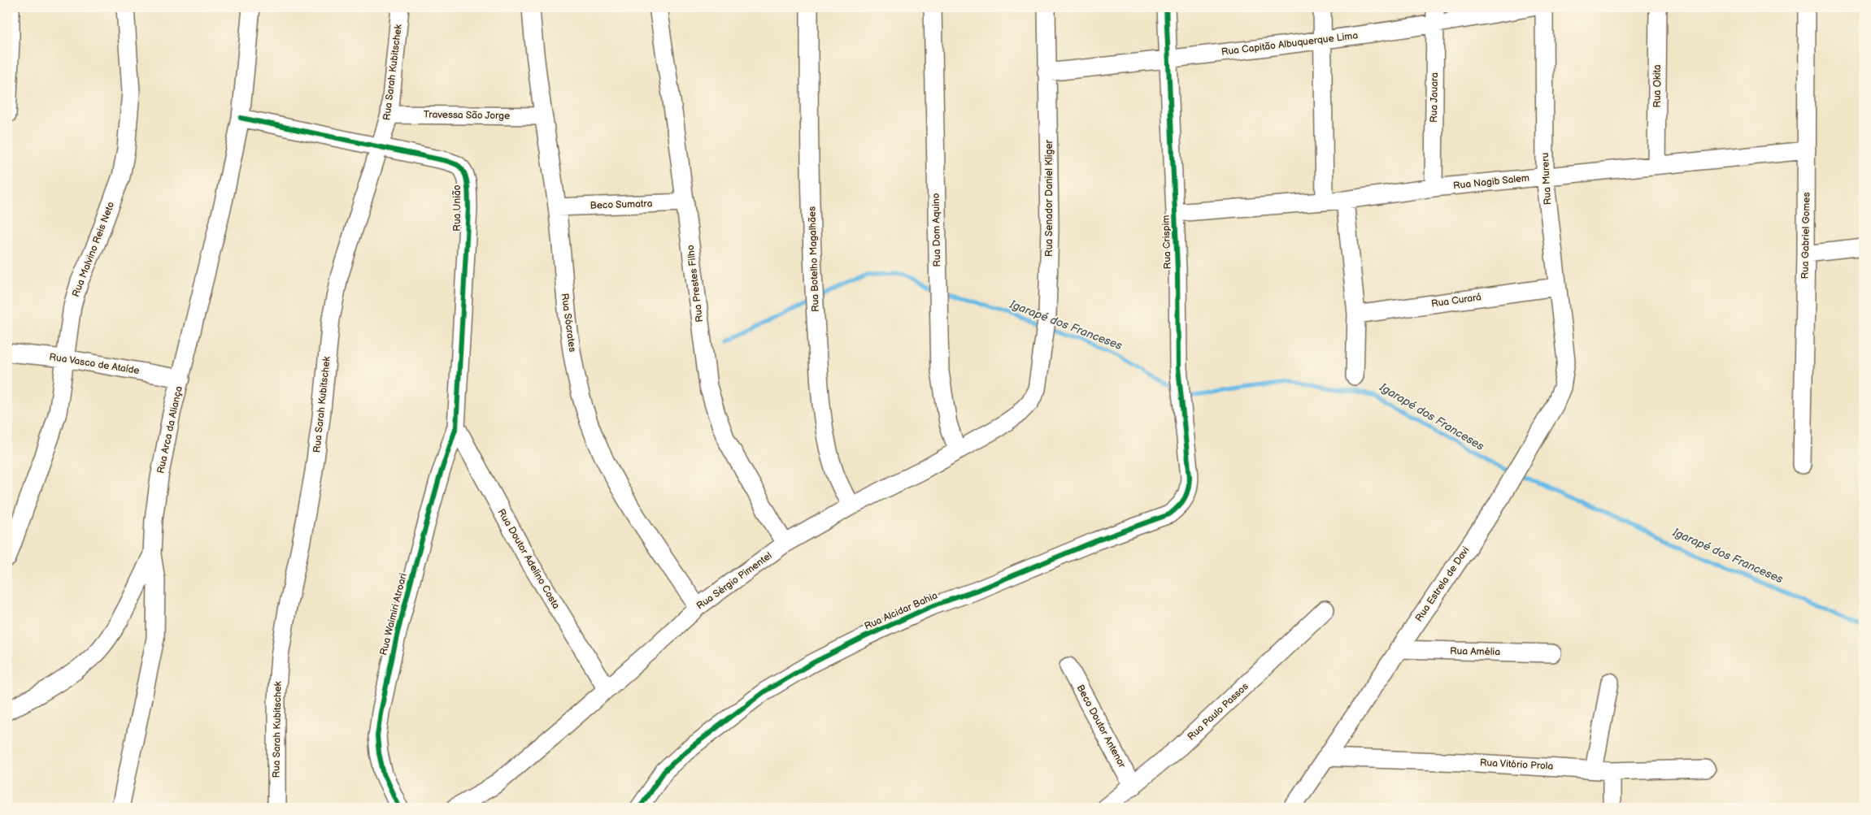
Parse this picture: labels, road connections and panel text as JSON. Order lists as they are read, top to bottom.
{
  "streets": {
    "street": [
      "Rua Capitão Albuquerque Lima",
      "Rua Sarah Kubitschek",
      "Rua Okita",
      "Rua Jauara",
      "Travessa São Jorge",
      "Rua Mureru",
      "Rua Nagib Salem",
      "Rua Senador Daniel Kliger",
      "Beco Sumatra",
      "Rua União",
      "Rua Dom Aquino",
      "Rua Gabriel Gomes",
      "Rua Crispim",
      "Rua Malvino Reis Neto",
      "Rua Botelho Magalhães",
      "Rua Prestes Filho",
      "Rua Curará",
      "Rua Sócrates",
      "Rua Vasco de Ataíde",
      "Rua Arca da Aliança",
      "Rua Doutor Adelino Costa",
      "Rua Sérgio Pimentel",
      "Rua Estrela de Davi",
      "Rua Alcidar Bahia",
      "Rua Waimiri Atroari",
      "Rua Amélia",
      "Rua Paulo Passos",
      "Beco Doutor Antenor",
      "Rua Vitório Prola"
    ]
  },
  "crossings": [
    ["Rua Capitão Albuquerque Lima", "Rua Jauara"],
    ["Rua Capitão Albuquerque Lima", "Rua Senador Daniel Kliger"],
    ["Rua Capitão Albuquerque Lima", "Rua Crispim"],
    ["Rua Sarah Kubitschek", "Travessa São Jorge"],
    ["Rua Sarah Kubitschek", "Rua União"],
    ["Rua Okita", "Rua Nagib Salem"],
    ["Rua Jauara", "Rua Nagib Salem"],
    ["Travessa São Jorge", "Rua Sócrates"],
    ["Rua Mureru", "Rua Nagib Salem"],
    ["Rua Mureru", "Rua Curará"],
    ["Rua Mureru", "Rua Estrela de Davi"],
    ["Rua Nagib Salem", "Rua Gabriel Gomes"],
    ["Rua Nagib Salem", "Rua Crispim"],
    ["Rua Senador Daniel Kliger", "Rua Sérgio Pimentel"],
    ["Beco Sumatra", "Rua Prestes Filho"],
    ["Beco Sumatra", "Rua Sócrates"],
    ["Rua União", "Rua Arca da Aliança"],
    ["Rua União", "Rua Doutor Adelino Costa"],
    ["Rua União", "Rua Waimiri Atroari"],
    ["Rua Dom Aquino", "Rua Sérgio Pimentel"],
    ["Rua Crispim", "Rua Alcidar Bahia"],
    ["Rua Malvino Reis Neto", "Rua Vasco de Ataíde"],
    ["Rua Botelho Magalhães", "Rua Sérgio Pimentel"],
    ["Rua Prestes Filho", "Rua Sérgio Pimentel"],
    ["Rua Sócrates", "Rua Sérgio Pimentel"],
    ["Rua Vasco de Ataíde", "Rua Arca da Aliança"],
    ["Rua Doutor Adelino Costa", "Rua Sérgio Pimentel"],
    ["Rua Doutor Adelino Costa", "Rua Waimiri Atroari"],
    ["Rua Estrela de Davi", "Rua Amélia"],
    ["Rua Estrela de Davi", "Rua Vitório Prola"],
    ["Rua Paulo Passos", "Beco Doutor Antenor"]
  ],
  "water": ["Igarapé dos Franceses"]
}
